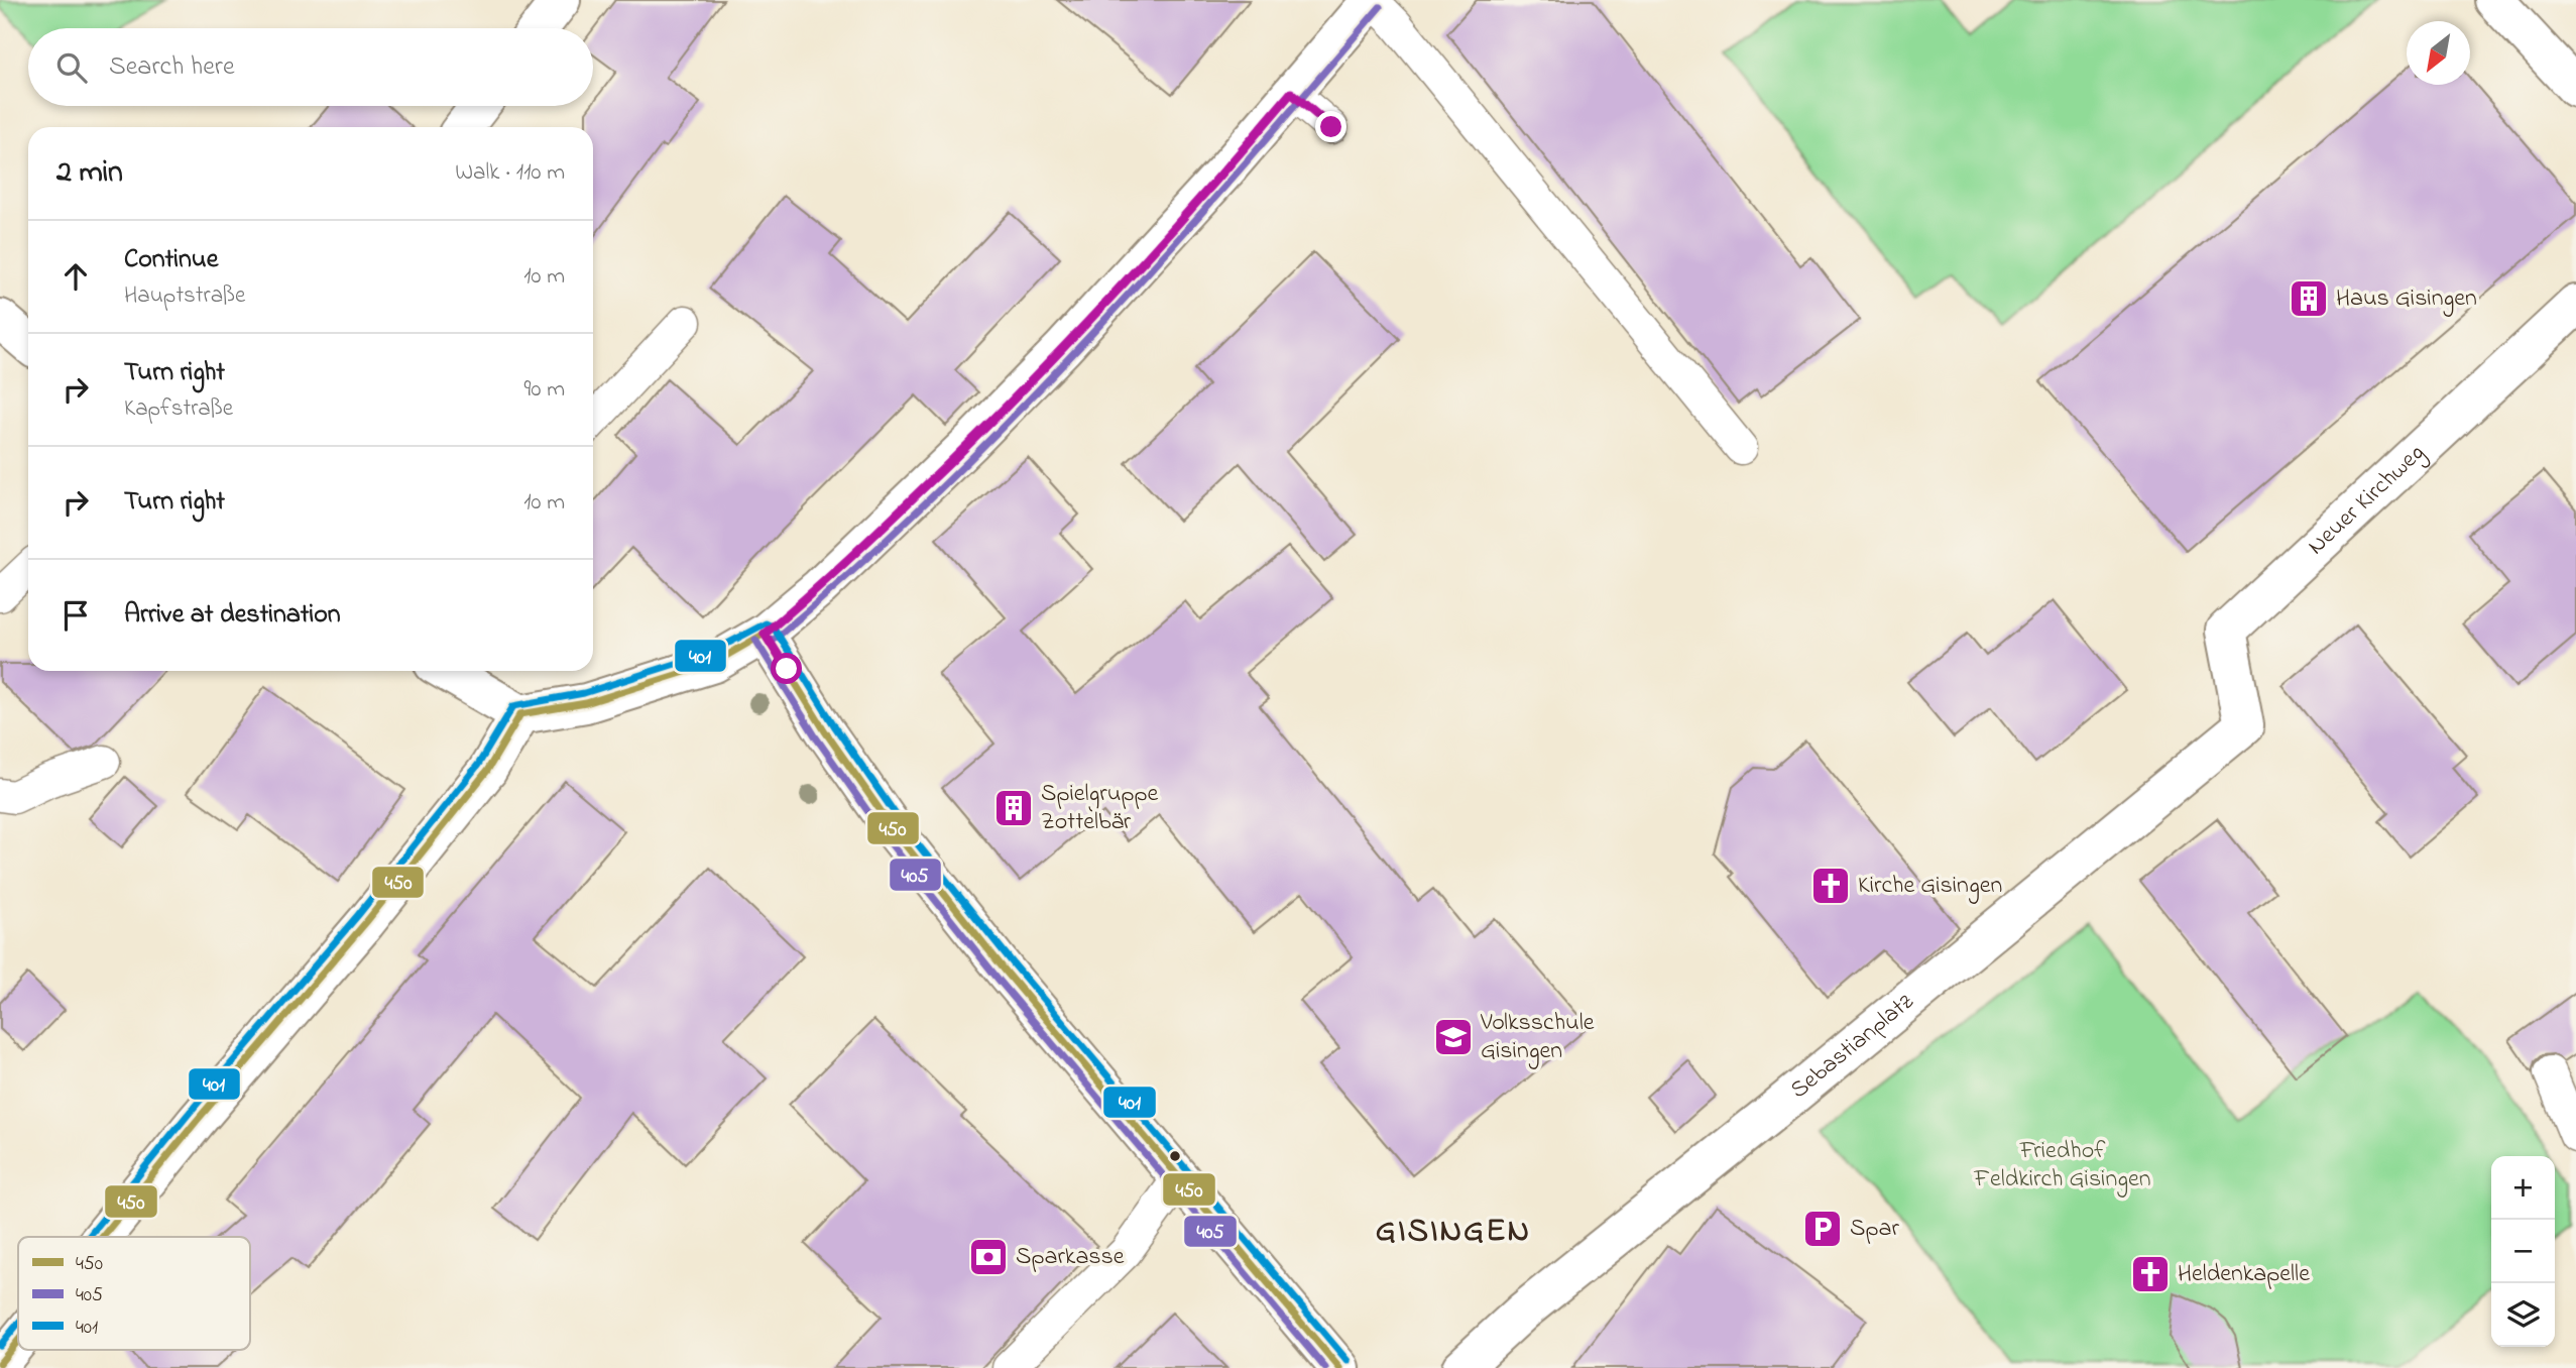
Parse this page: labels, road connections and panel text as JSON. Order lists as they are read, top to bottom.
{
  "streets": {
    "street": ["Neuer Kirchweg", "Sebastianplatz"]
  },
  "crossings": [
    ["Neuer Kirchweg", "Sebastianplatz"]
  ],
  "districts": ["GISINGEN"],
  "parks": ["Friedhof Feldkirch Gisingen"],
  "places": {
    "building": ["Haus Gisingen", "Spielgruppe Zottelbär"],
    "church": ["Kirche Gisingen", "Heldenkapelle"],
    "school or university": ["Volksschule Gisingen"],
    "parking": ["Spar"],
    "bank": ["Sparkasse"]
  },
  "lines": ["transit line 405", "transit line 401", "transit line 450"],
  "legend": ["450", "405", "401"],
  "north": "bottom left",
  "page": {
    "search": "Search here",
    "heading": ["2 min", "Walk · 110 m"],
    "list": [
      ["Continue", "Hauptstraße", "10 m"],
      ["Turn right", "Kapfstraße", "90 m"],
      ["Turn right", "10 m"],
      "Arrive at destination"
    ],
    "map_buttons": ["+", "−"]
  }
}
